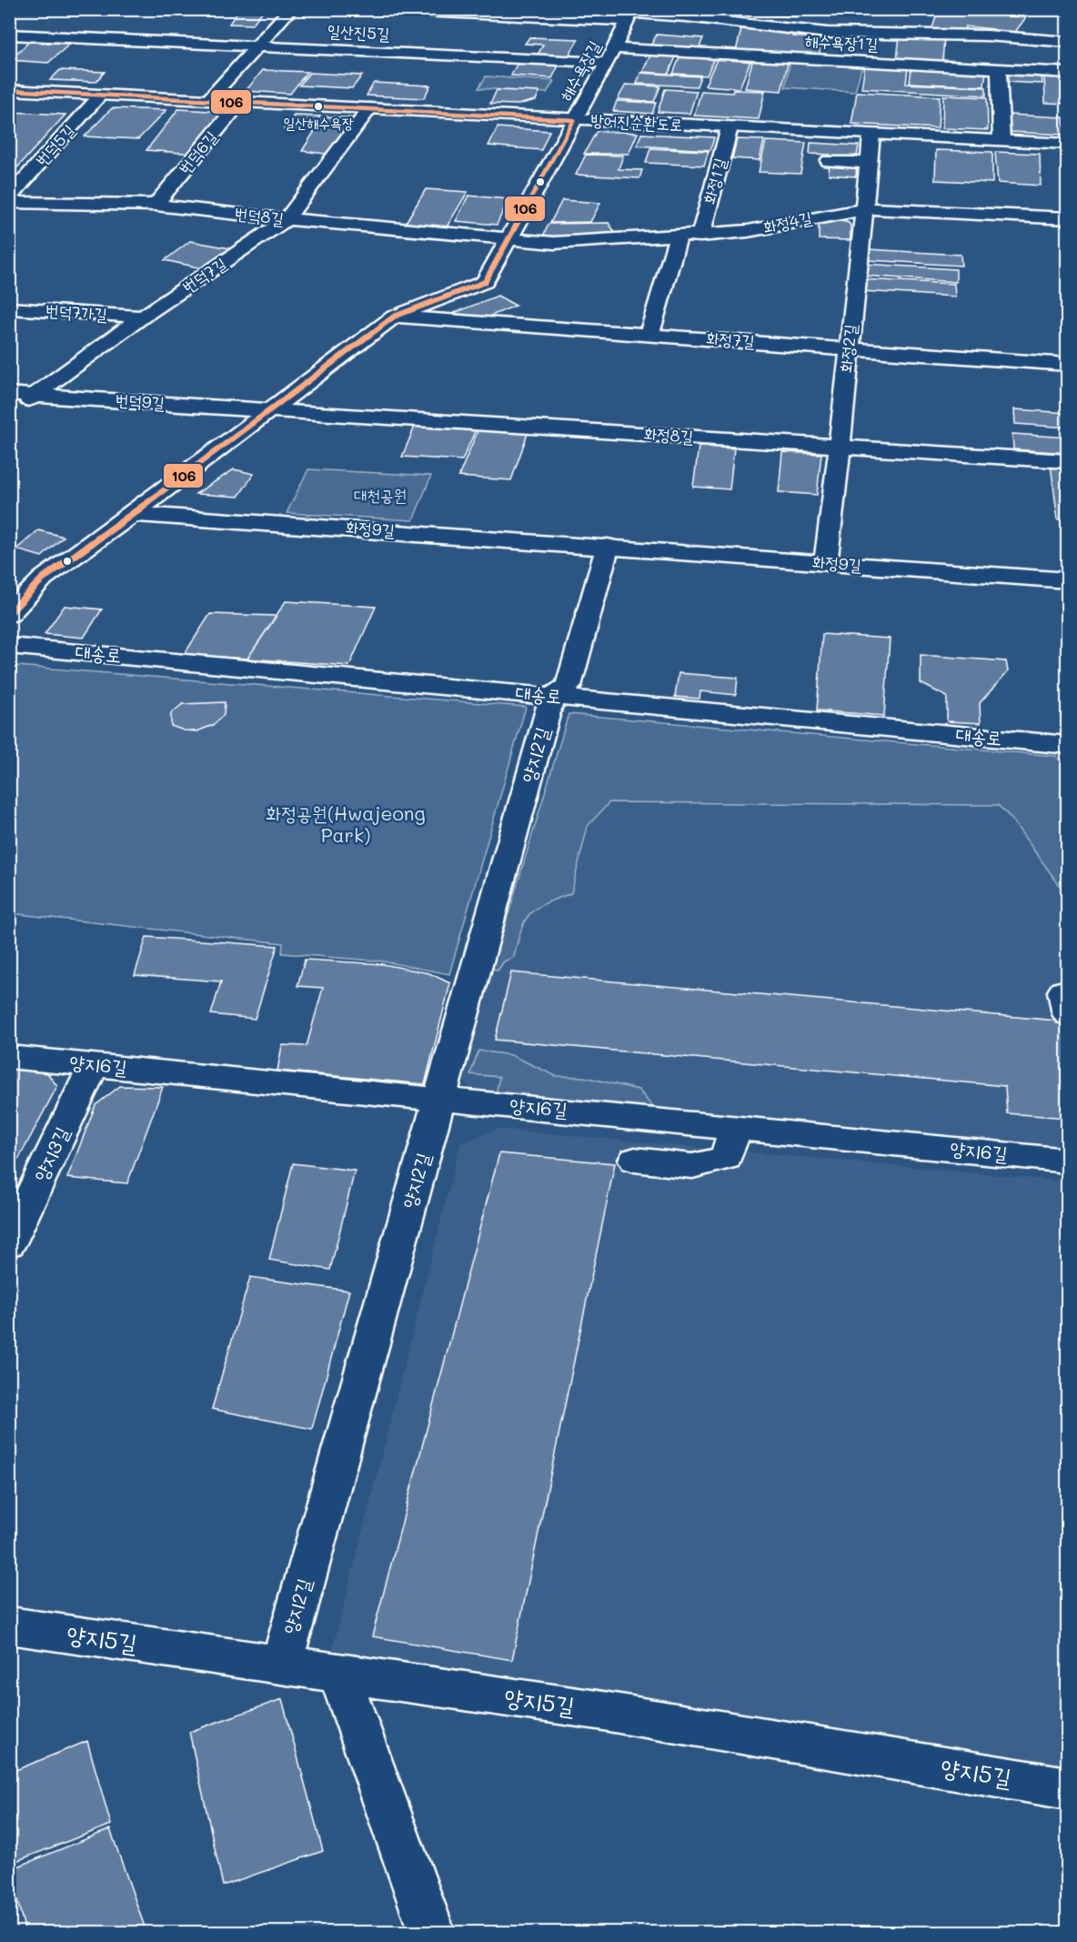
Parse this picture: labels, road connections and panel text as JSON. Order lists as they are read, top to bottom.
{
  "streets": {
    "street": [
      "일산진5길",
      "해수욕장1길",
      "해수욕장길",
      "방어진순환도로",
      "번덕5길",
      "번덕6길",
      "화정1길",
      "번덕8길",
      "화정4길",
      "번덕7길",
      "번덕7가길",
      "화정7길",
      "화정2길",
      "번덕9길",
      "화정8길",
      "화정9길",
      "대송로",
      "양지2길",
      "양지6길",
      "양지3길",
      "양지5길"
    ]
  },
  "crossings": [
    ["일산진5길", "해수욕장길"],
    ["해수욕장1길", "해수욕장길"],
    ["해수욕장길", "방어진순환도로"],
    ["해수욕장길", "번덕8길"],
    ["해수욕장길", "화정4길"],
    ["해수욕장길", "화정7길"],
    ["해수욕장길", "번덕9길"],
    ["해수욕장길", "화정8길"],
    ["해수욕장길", "화정9길"],
    ["방어진순환도로", "번덕5길"],
    ["방어진순환도로", "번덕6길"],
    ["방어진순환도로", "화정1길"],
    ["방어진순환도로", "번덕7길"],
    ["방어진순환도로", "화정2길"],
    ["번덕6길", "번덕8길"],
    ["화정1길", "화정4길"],
    ["번덕8길", "화정4길"],
    ["번덕8길", "번덕7길"],
    ["화정4길", "화정2길"],
    ["번덕7길", "번덕7가길"],
    ["번덕7길", "번덕9길"],
    ["화정7길", "화정2길"],
    ["화정2길", "화정8길"],
    ["화정2길", "화정9길"],
    ["번덕9길", "화정8길"],
    ["대송로", "양지2길"],
    ["양지2길", "양지6길"],
    ["양지2길", "양지5길"],
    ["양지6길", "양지3길"]
  ],
  "parks": ["대천공원", "화정공원(Hwajeong Park)"],
  "places": ["일산해수욕장"],
  "lines": ["transit line 106"]
}
